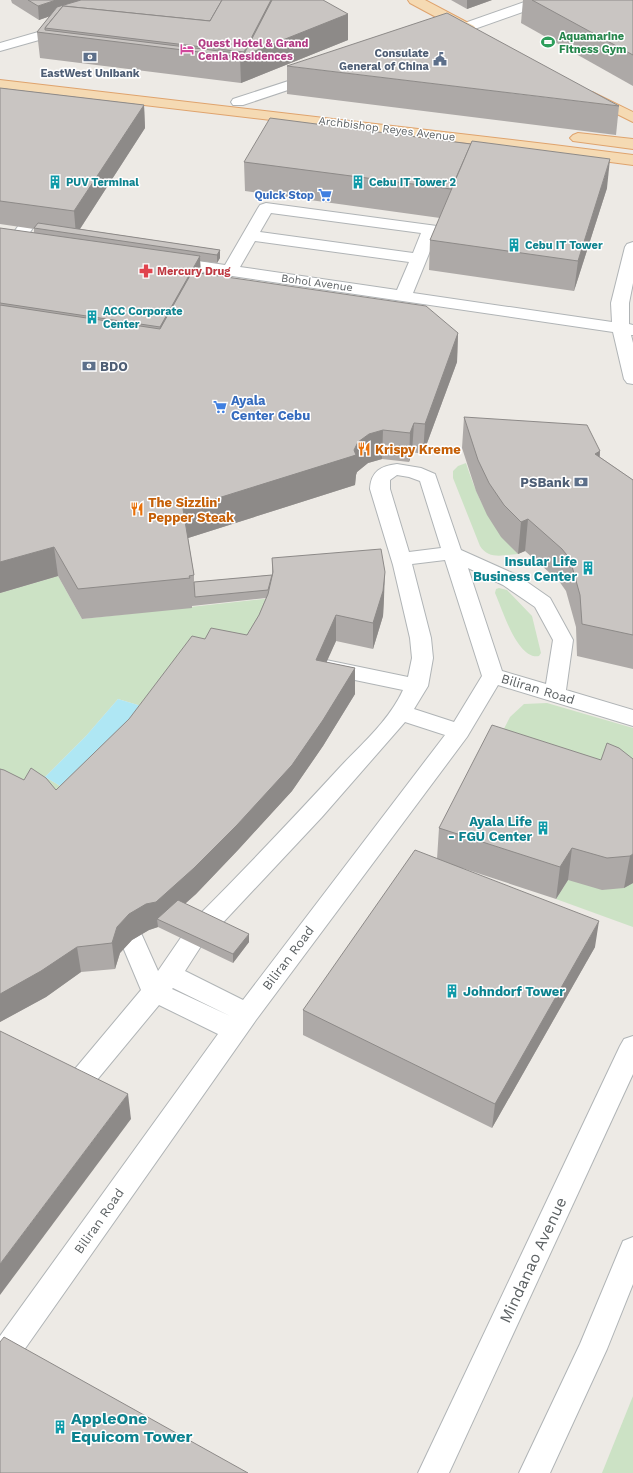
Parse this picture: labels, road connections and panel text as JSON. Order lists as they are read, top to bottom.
{
  "streets": {
    "main road": ["Archbishop Reyes Avenue"],
    "street": ["Bohol Avenue", "Biliran Road", "Mindanao Avenue"]
  },
  "places": {
    "sports": ["Aquamarine Fitness Gym"],
    "hotel": ["Quest Hotel & Grand Cenia Residences"],
    "bank": ["EastWest Unibank", "BDO", "PSBank"],
    "public building": ["Consulate General of China"],
    "building": [
      "PUV Terminal",
      "Cebu IT Tower 2",
      "Cebu IT Tower",
      "ACC Corporate Center",
      "Insular Life Business Center",
      "Ayala Life - FGU Center",
      "Johndorf Tower",
      "AppleOne Equicom Tower"
    ],
    "supermarket": ["Quick Stop", "Ayala Center Cebu"],
    "pharmacy": ["Mercury Drug"],
    "restaurant": ["Krispy Kreme", "The Sizzlin' Pepper Steak"]
  }
}
